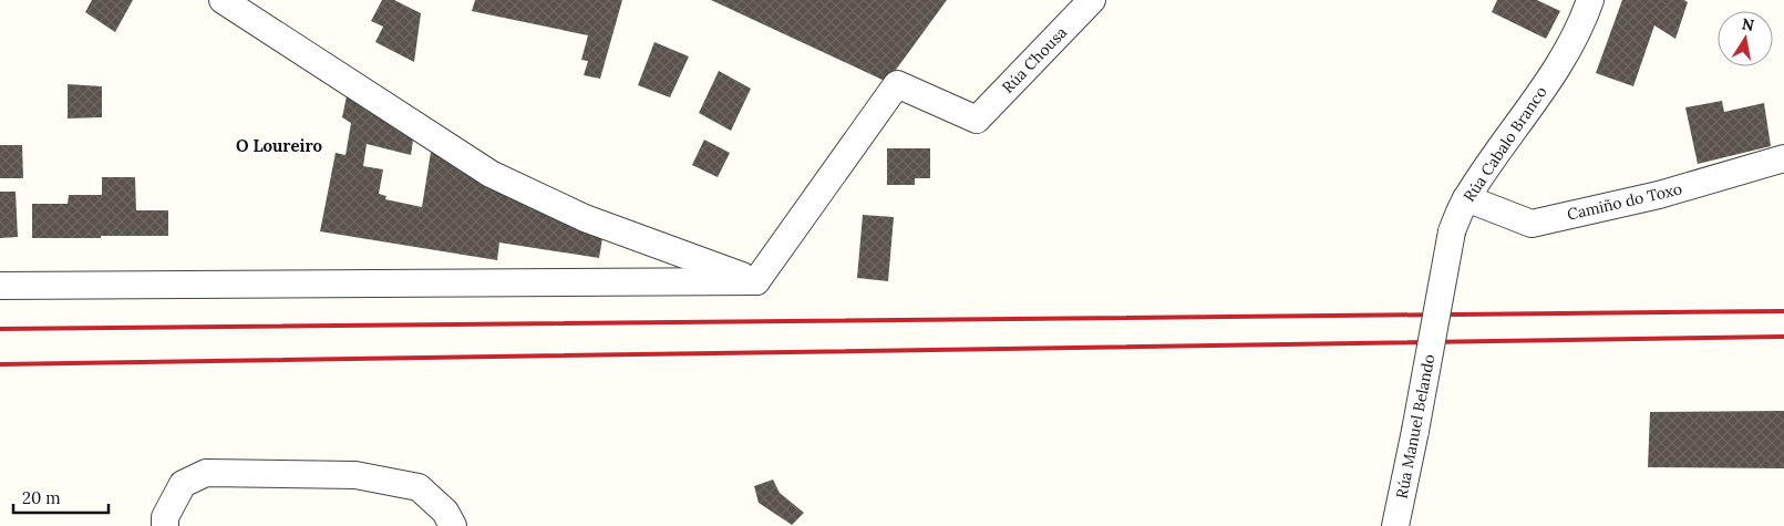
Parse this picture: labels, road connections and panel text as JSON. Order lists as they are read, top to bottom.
{
  "streets": {
    "street": [
      "Rúa Chousa",
      "Rúa Cabalo Branco",
      "Camiño do Toxo",
      "Rúa Manuel Belando"
    ]
  },
  "crossings": [
    ["Rúa Cabalo Branco", "Camiño do Toxo"],
    ["Rúa Cabalo Branco", "Rúa Manuel Belando"]
  ],
  "districts": ["O Loureiro"],
  "scale_bar": "20 m",
  "north": "top"
}
